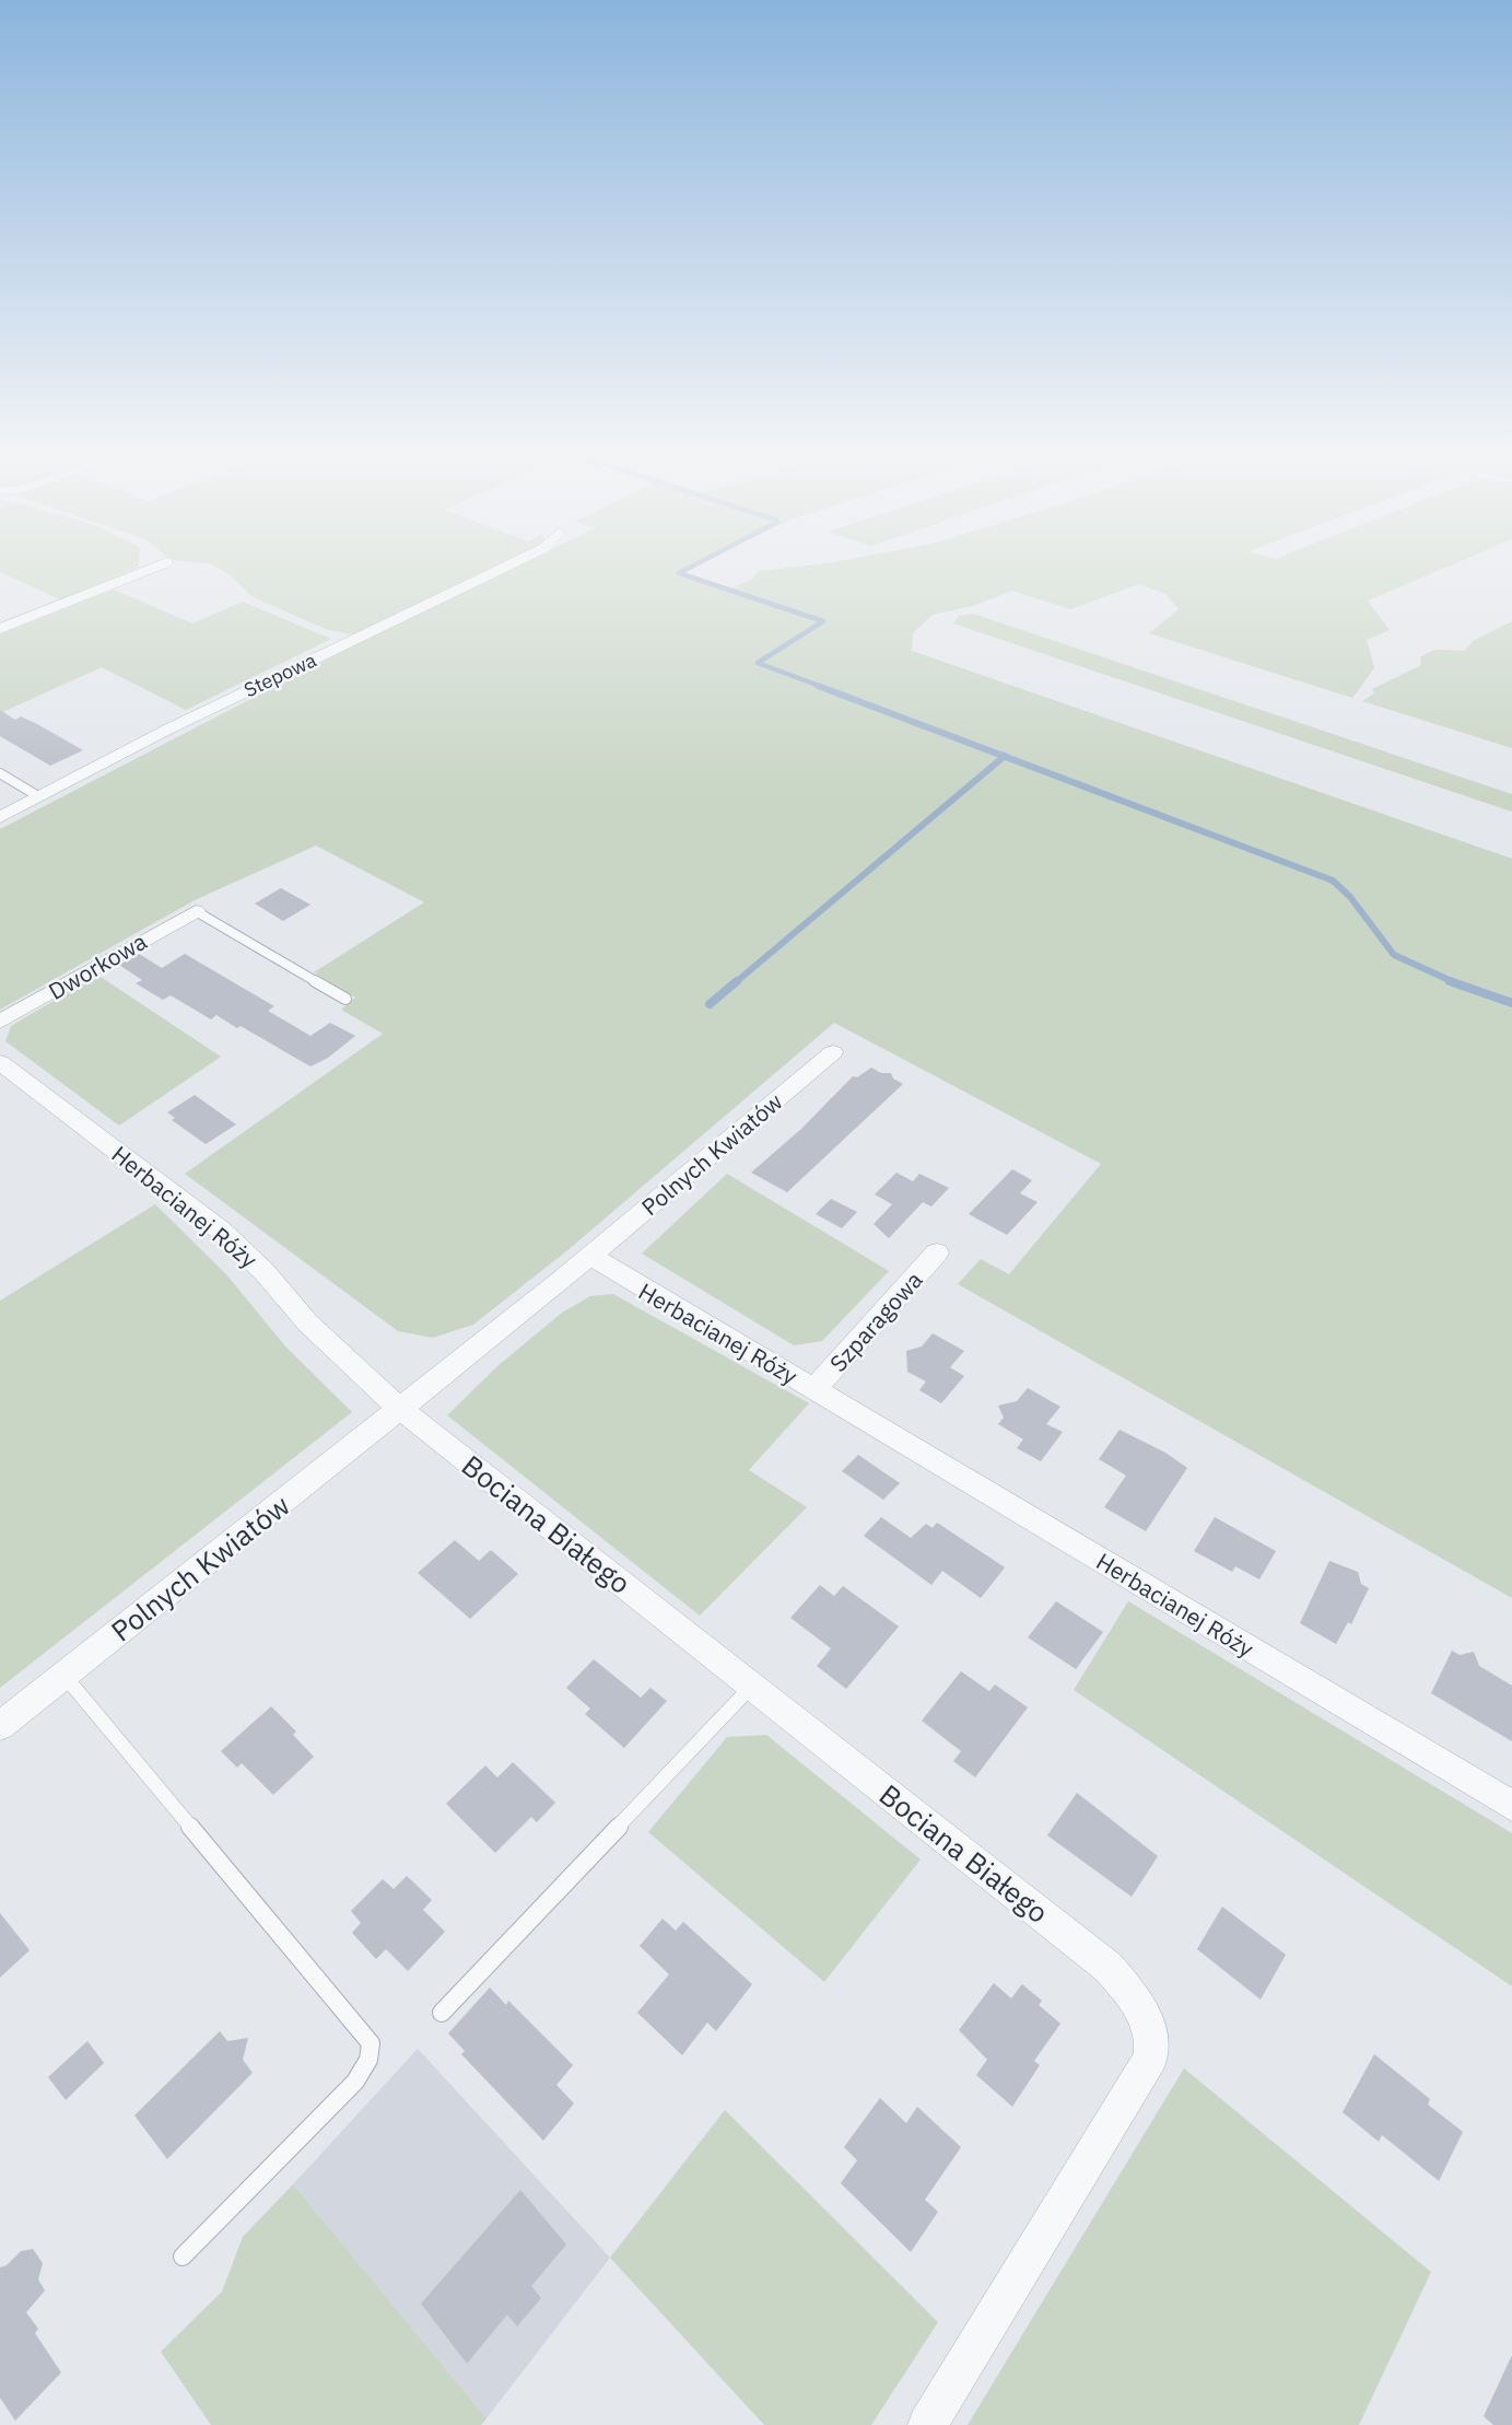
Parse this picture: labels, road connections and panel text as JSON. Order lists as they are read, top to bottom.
{
  "streets": {
    "street": [
      "Stepowa",
      "Dworkowa",
      "Polnych Kwiatów",
      "Herbacianej Róży",
      "Szparagowa",
      "Bociana Białego"
    ]
  },
  "crossings": [
    ["Polnych Kwiatów", "Herbacianej Róży"],
    ["Polnych Kwiatów", "Bociana Białego"],
    ["Herbacianej Róży", "Szparagowa"],
    ["Herbacianej Róży", "Bociana Białego"]
  ]
}
